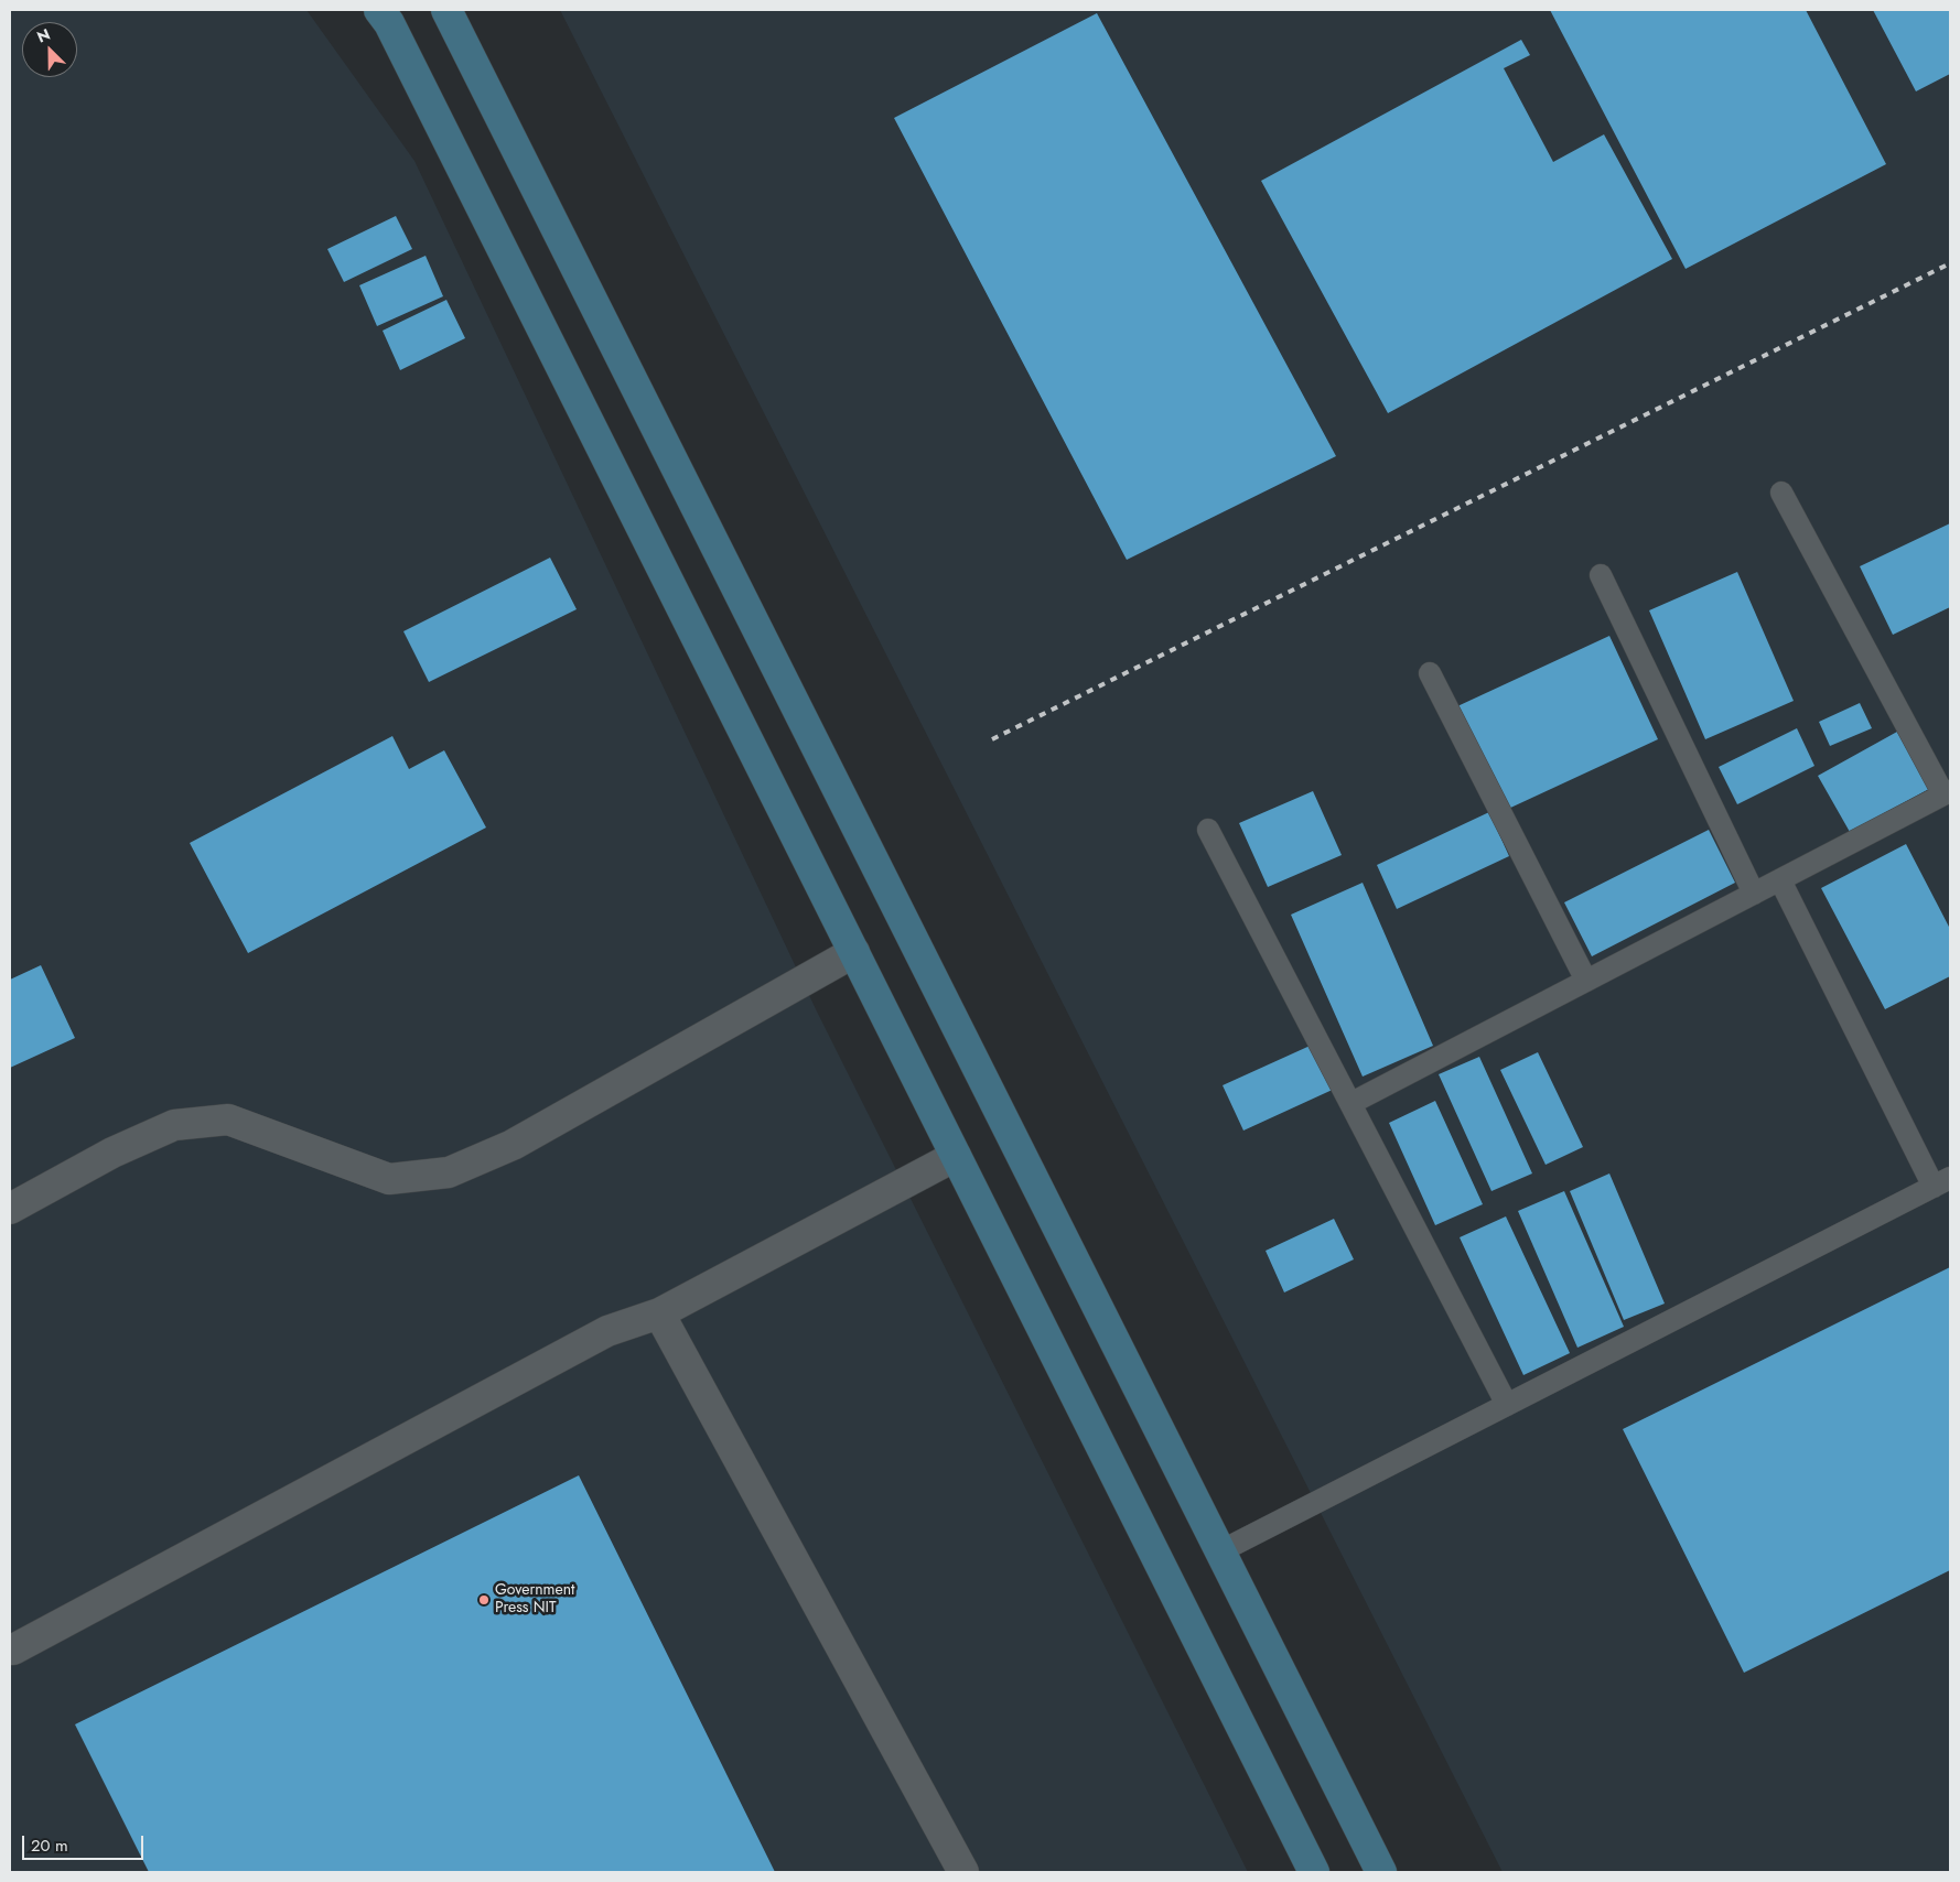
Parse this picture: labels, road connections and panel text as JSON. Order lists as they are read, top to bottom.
{
  "places": ["Government Press NIT"],
  "scale_bar": "20 m",
  "north": "top left"
}
